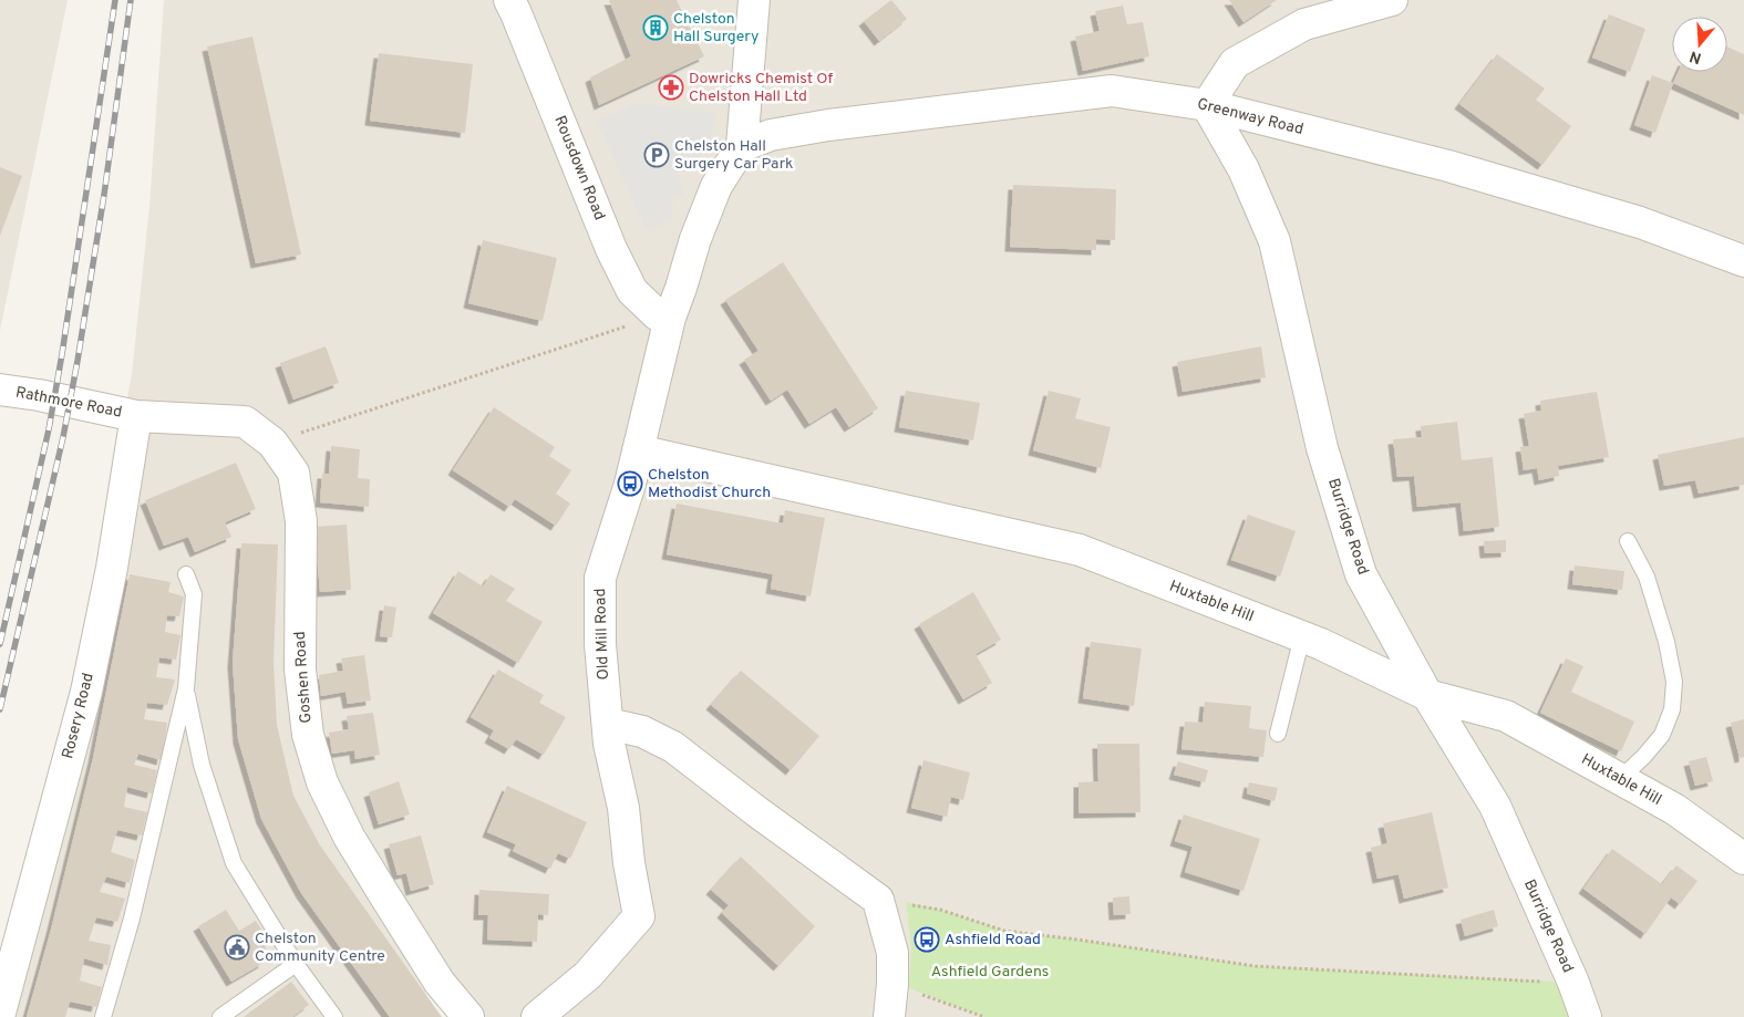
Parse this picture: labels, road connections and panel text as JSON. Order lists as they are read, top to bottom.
{
  "streets": {
    "street": [
      "Greenway Road",
      "Rousdown Road",
      "Rathmore Road",
      "Burridge Road",
      "Huxtable Hill",
      "Old Mill Road",
      "Goshen Road",
      "Rosery Road"
    ]
  },
  "crossings": [
    ["Greenway Road", "Burridge Road"],
    ["Greenway Road", "Old Mill Road"],
    ["Rousdown Road", "Old Mill Road"],
    ["Rathmore Road", "Goshen Road"],
    ["Rathmore Road", "Rosery Road"],
    ["Burridge Road", "Huxtable Hill"],
    ["Huxtable Hill", "Old Mill Road"],
    ["Goshen Road", "Rosery Road"]
  ],
  "parks": ["Ashfield Gardens"],
  "places": {
    "building": ["Chelston Hall Surgery"],
    "pharmacy": ["Dowricks Chemist Of Chelston Hall Ltd"],
    "parking": ["Chelston Hall Surgery Car Park"],
    "bus stop": ["Chelston Methodist Church", "Ashfield Road"],
    "public building": ["Chelston Community Centre"]
  },
  "north": "bottom"
}
